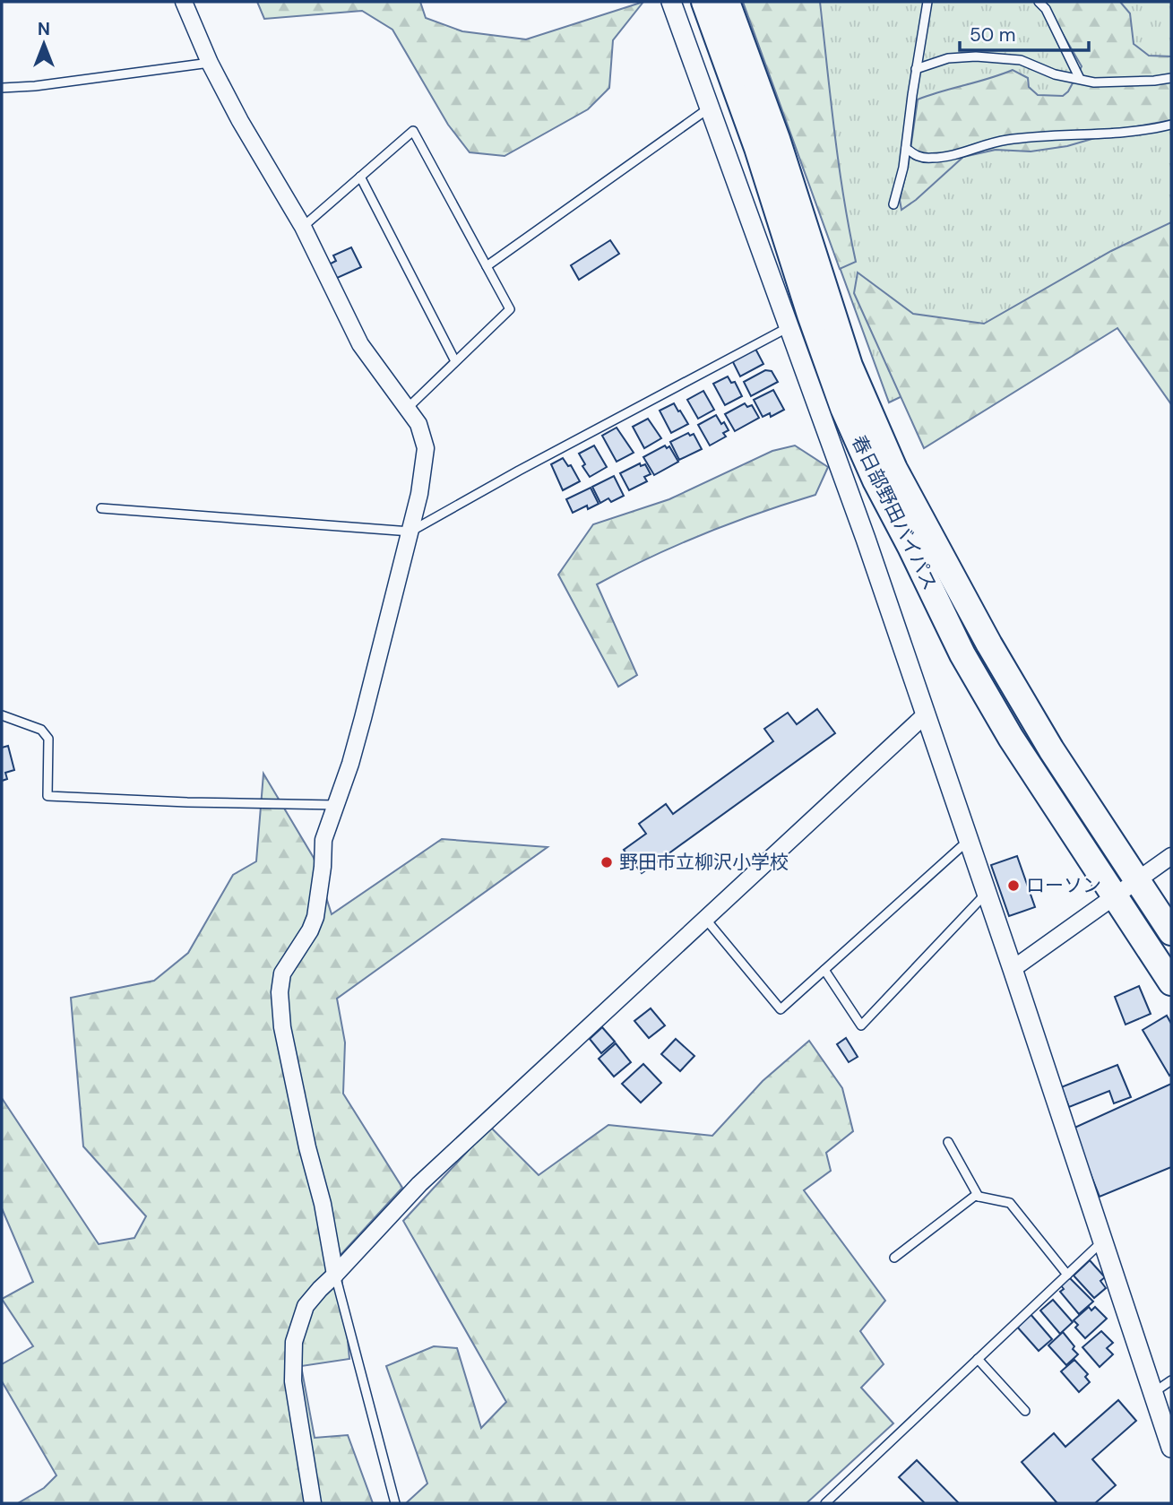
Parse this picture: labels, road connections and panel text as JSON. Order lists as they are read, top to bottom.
{
  "streets": {
    "highway": ["春日部野田バイパス"]
  },
  "places": ["野田市立柳沢小学校", "ローソン"],
  "scale_bar": "50 m",
  "north": "top"
}
